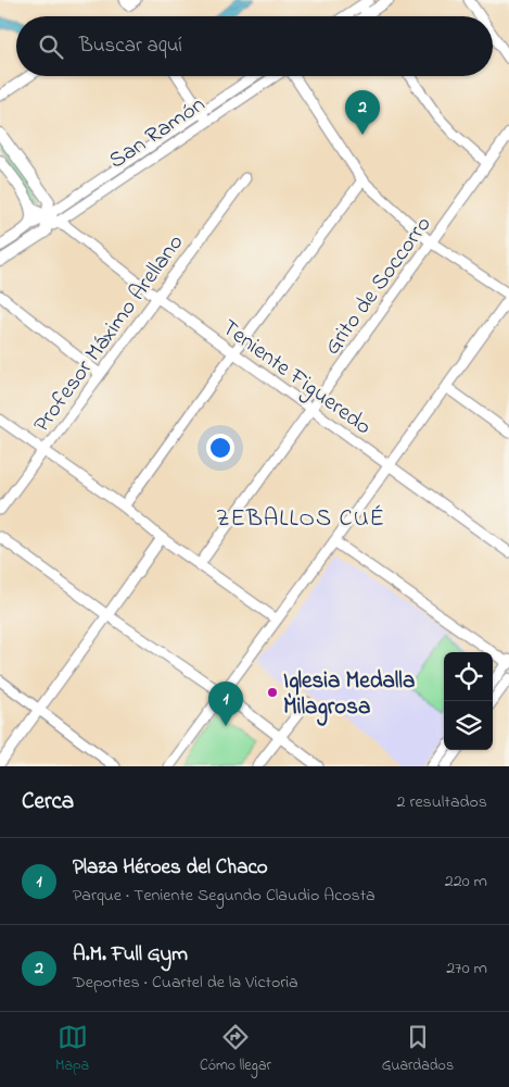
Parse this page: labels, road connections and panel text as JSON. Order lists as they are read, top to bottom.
{
  "streets": {
    "street": [
      "San Ramón",
      "Grito de Soccorro",
      "Profesor Máximo Arellano",
      "Teniente Figueredo"
    ]
  },
  "crossings": [
    ["San Ramón", "Teniente Figueredo"],
    ["Grito de Soccorro", "Teniente Figueredo"],
    ["Profesor Máximo Arellano", "Teniente Figueredo"]
  ],
  "districts": ["ZEBALLOS CUÉ"],
  "places": ["Iglesia Medalla Milagrosa"],
  "page": {
    "search": "Buscar aquí",
    "pins": ["2", "1"],
    "heading": ["Cerca", "2 resultados"],
    "list": [
      {
        "mark": "1",
        "name": "Plaza Héroes del Chaco",
        "note": "Parque · Teniente Segundo Claudio Acosta",
        "value": "220 m"
      },
      {
        "mark": "2",
        "name": "A.M. Full Gym",
        "note": "Deportes · Cuartel de la Victoria",
        "value": "270 m"
      }
    ],
    "nav": ["Mapa", "Cómo llegar", "Guardados"]
  }
}
